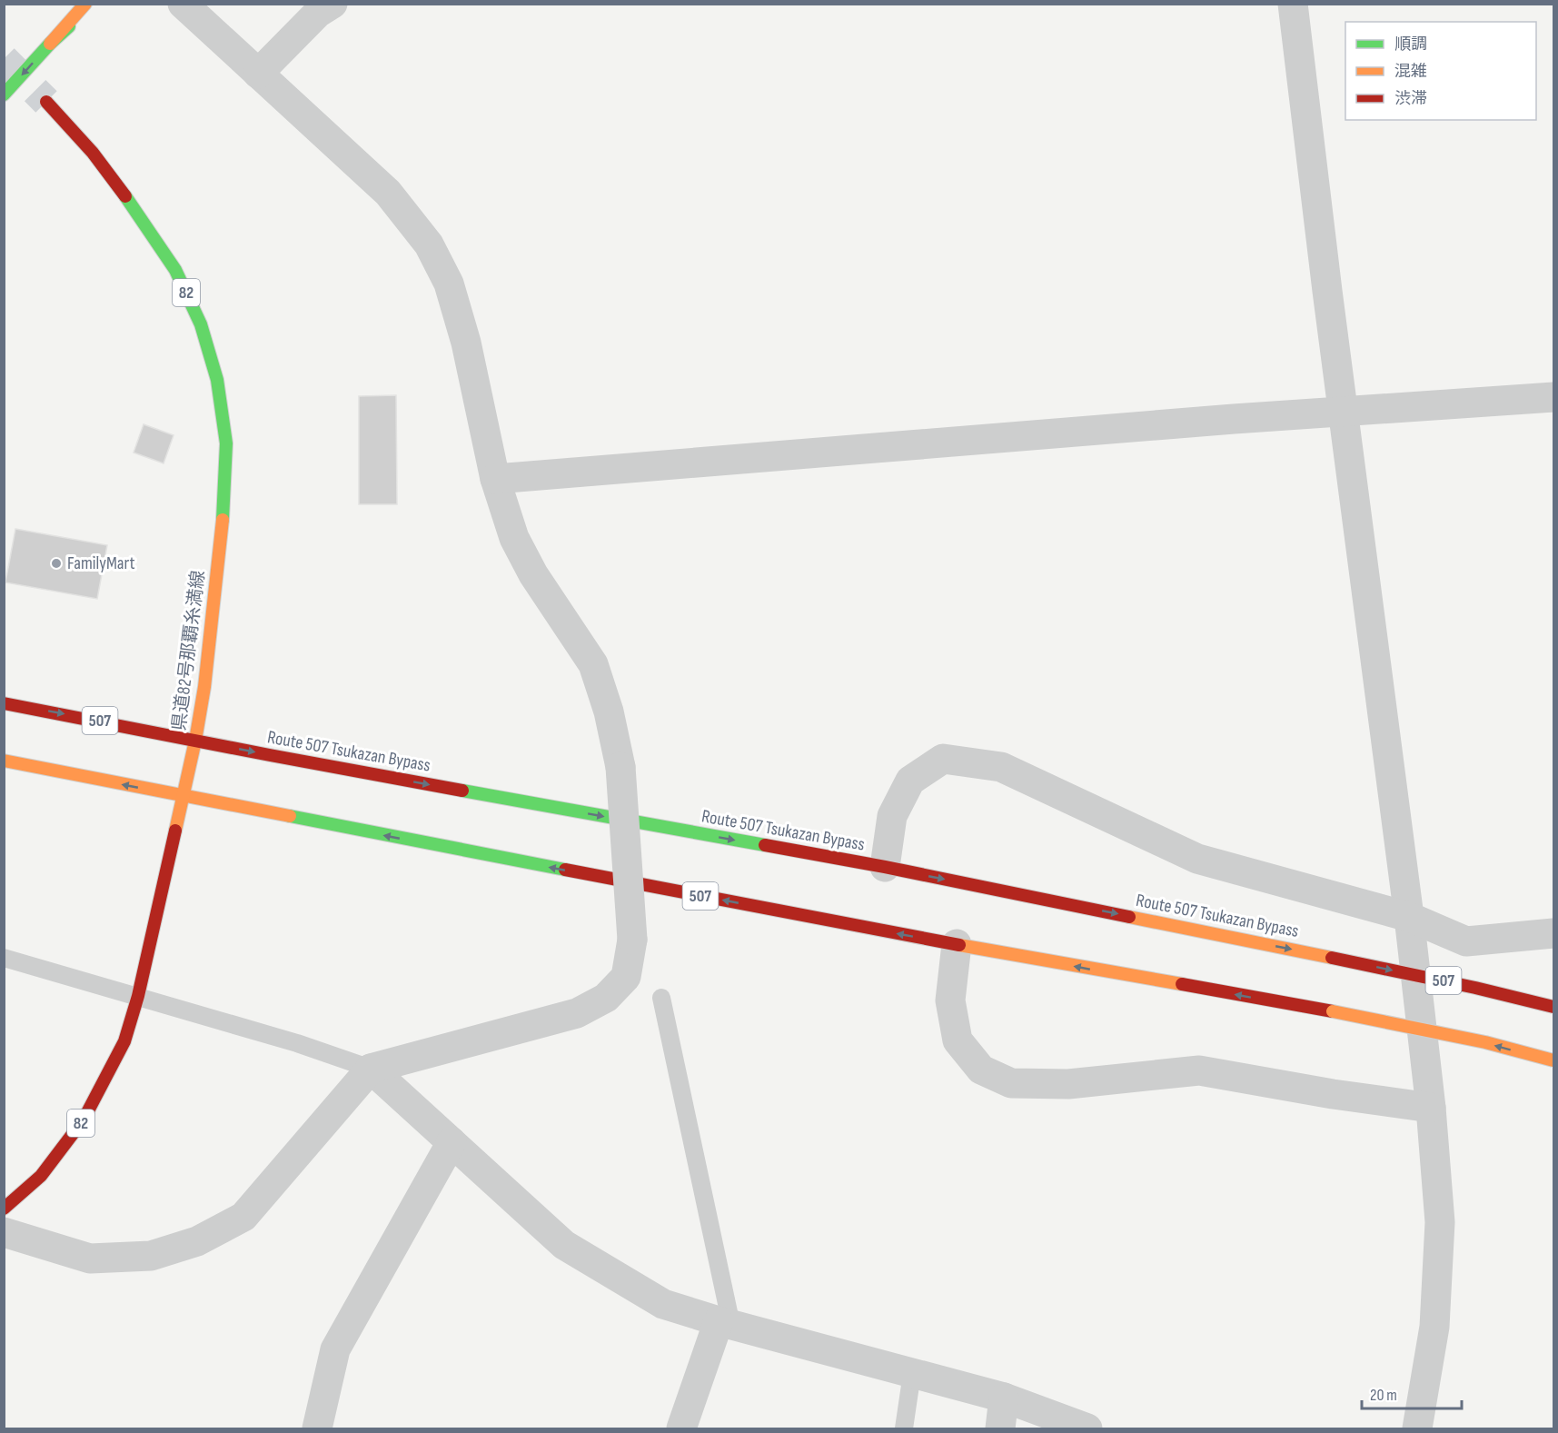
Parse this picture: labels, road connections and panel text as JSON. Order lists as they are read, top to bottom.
{
  "streets": {
    "main road": [
      "82",
      "県道82号那覇糸満線",
      "507",
      "Route 507 Tsukazan Bypass"
    ]
  },
  "crossings": [
    ["県道82号那覇糸満線", "507"],
    ["県道82号那覇糸満線", "Route 507 Tsukazan Bypass"]
  ],
  "places": ["FamilyMart"],
  "legend": ["順調", "混雑", "渋滞"],
  "scale_bar": "20 m"
}
